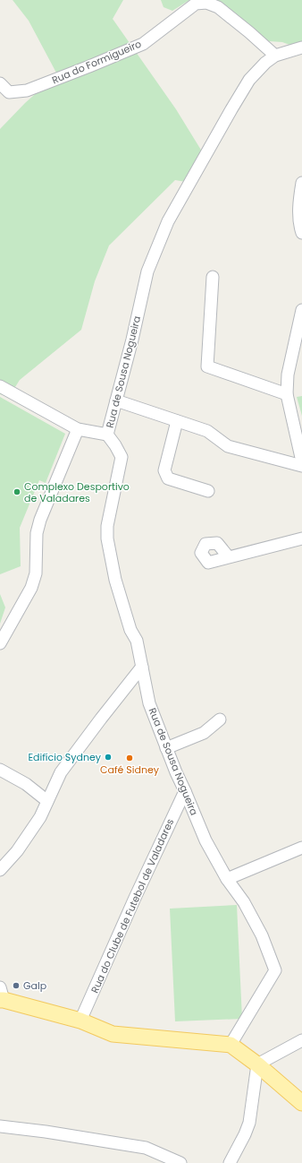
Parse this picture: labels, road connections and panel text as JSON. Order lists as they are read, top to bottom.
{
  "streets": {
    "street": ["Rua do Formigueiro", "Rua de Sousa Nogueira", "Rua do Clube de Futebol de Valadares"]
  },
  "crossings": [
    ["Rua do Formigueiro", "Rua de Sousa Nogueira"],
    ["Rua de Sousa Nogueira", "Rua do Clube de Futebol de Valadares"]
  ],
  "places": [
    "Complexo Desportivo de Valadares",
    "Edifício Sydney",
    "Café Sidney",
    "Galp"
  ]
}
